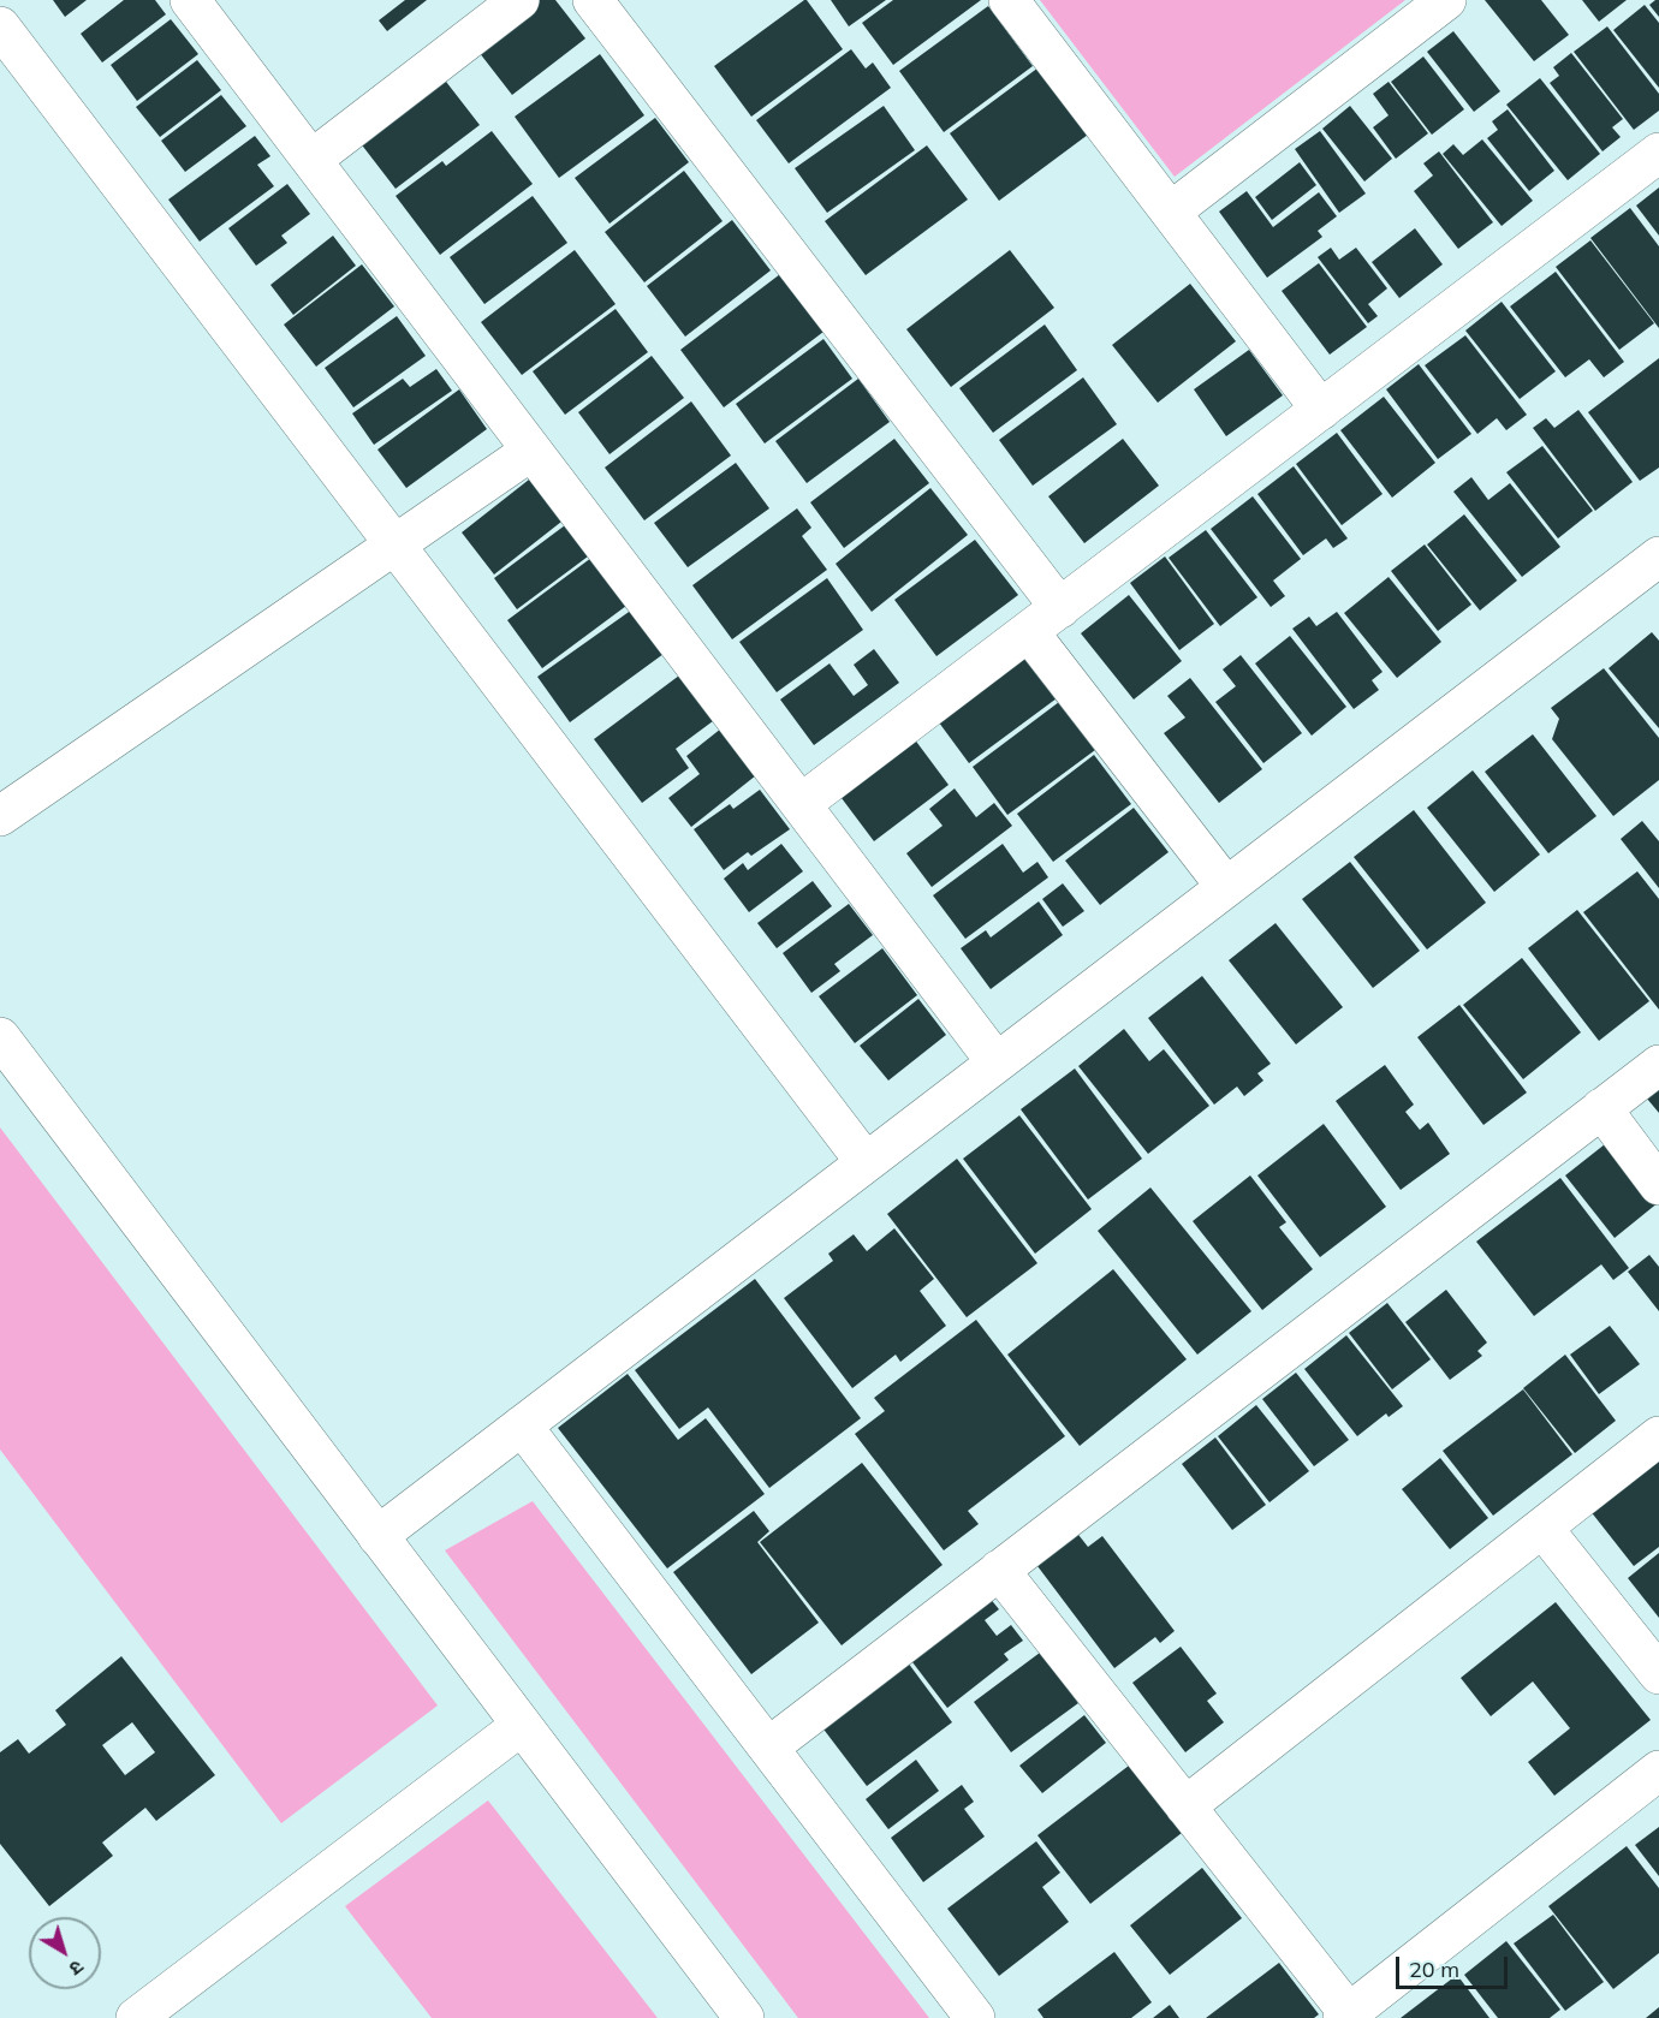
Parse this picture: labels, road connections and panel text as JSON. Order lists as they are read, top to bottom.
{
  "scale_bar": "20 m",
  "north": "bottom right"
}
